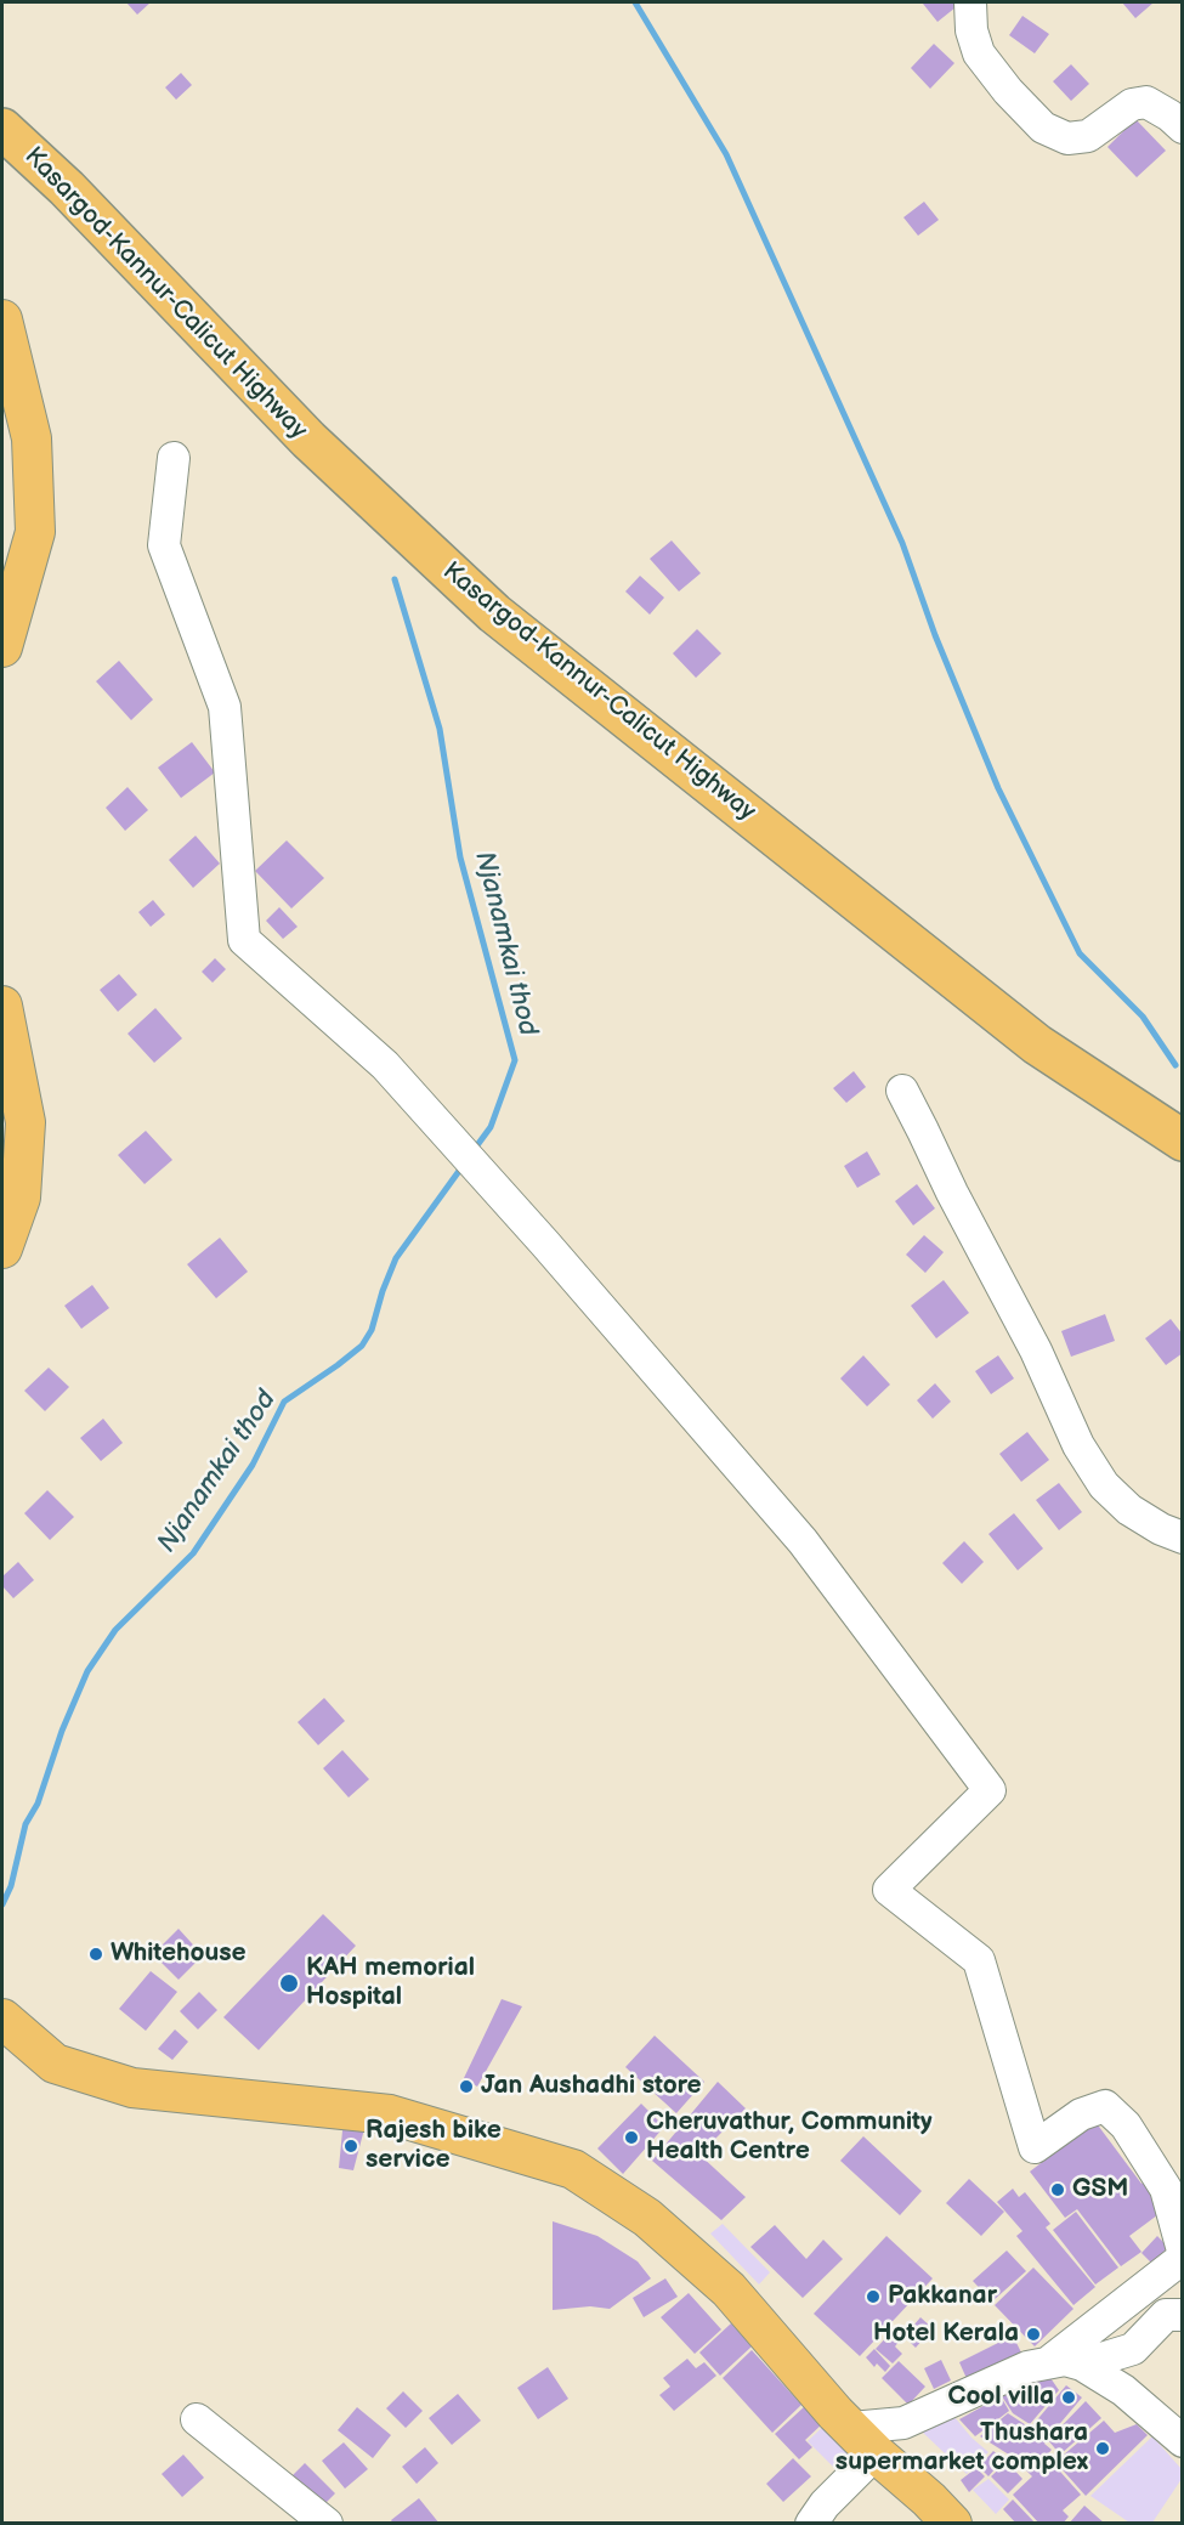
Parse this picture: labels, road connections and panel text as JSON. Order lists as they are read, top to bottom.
{
  "streets": {
    "highway": ["Kasargod-Kannur-Calicut Highway"]
  },
  "water": ["Njanamkai thod"],
  "places": [
    "Whitehouse",
    "KAH memorial Hospital",
    "Jan Aushadhi store",
    "Cheruvathur, Community Health Centre",
    "Rajesh bike service",
    "GSM",
    "Pakkanar",
    "Hotel Kerala",
    "Cool villa",
    "Thushara supermarket complex"
  ]
}
